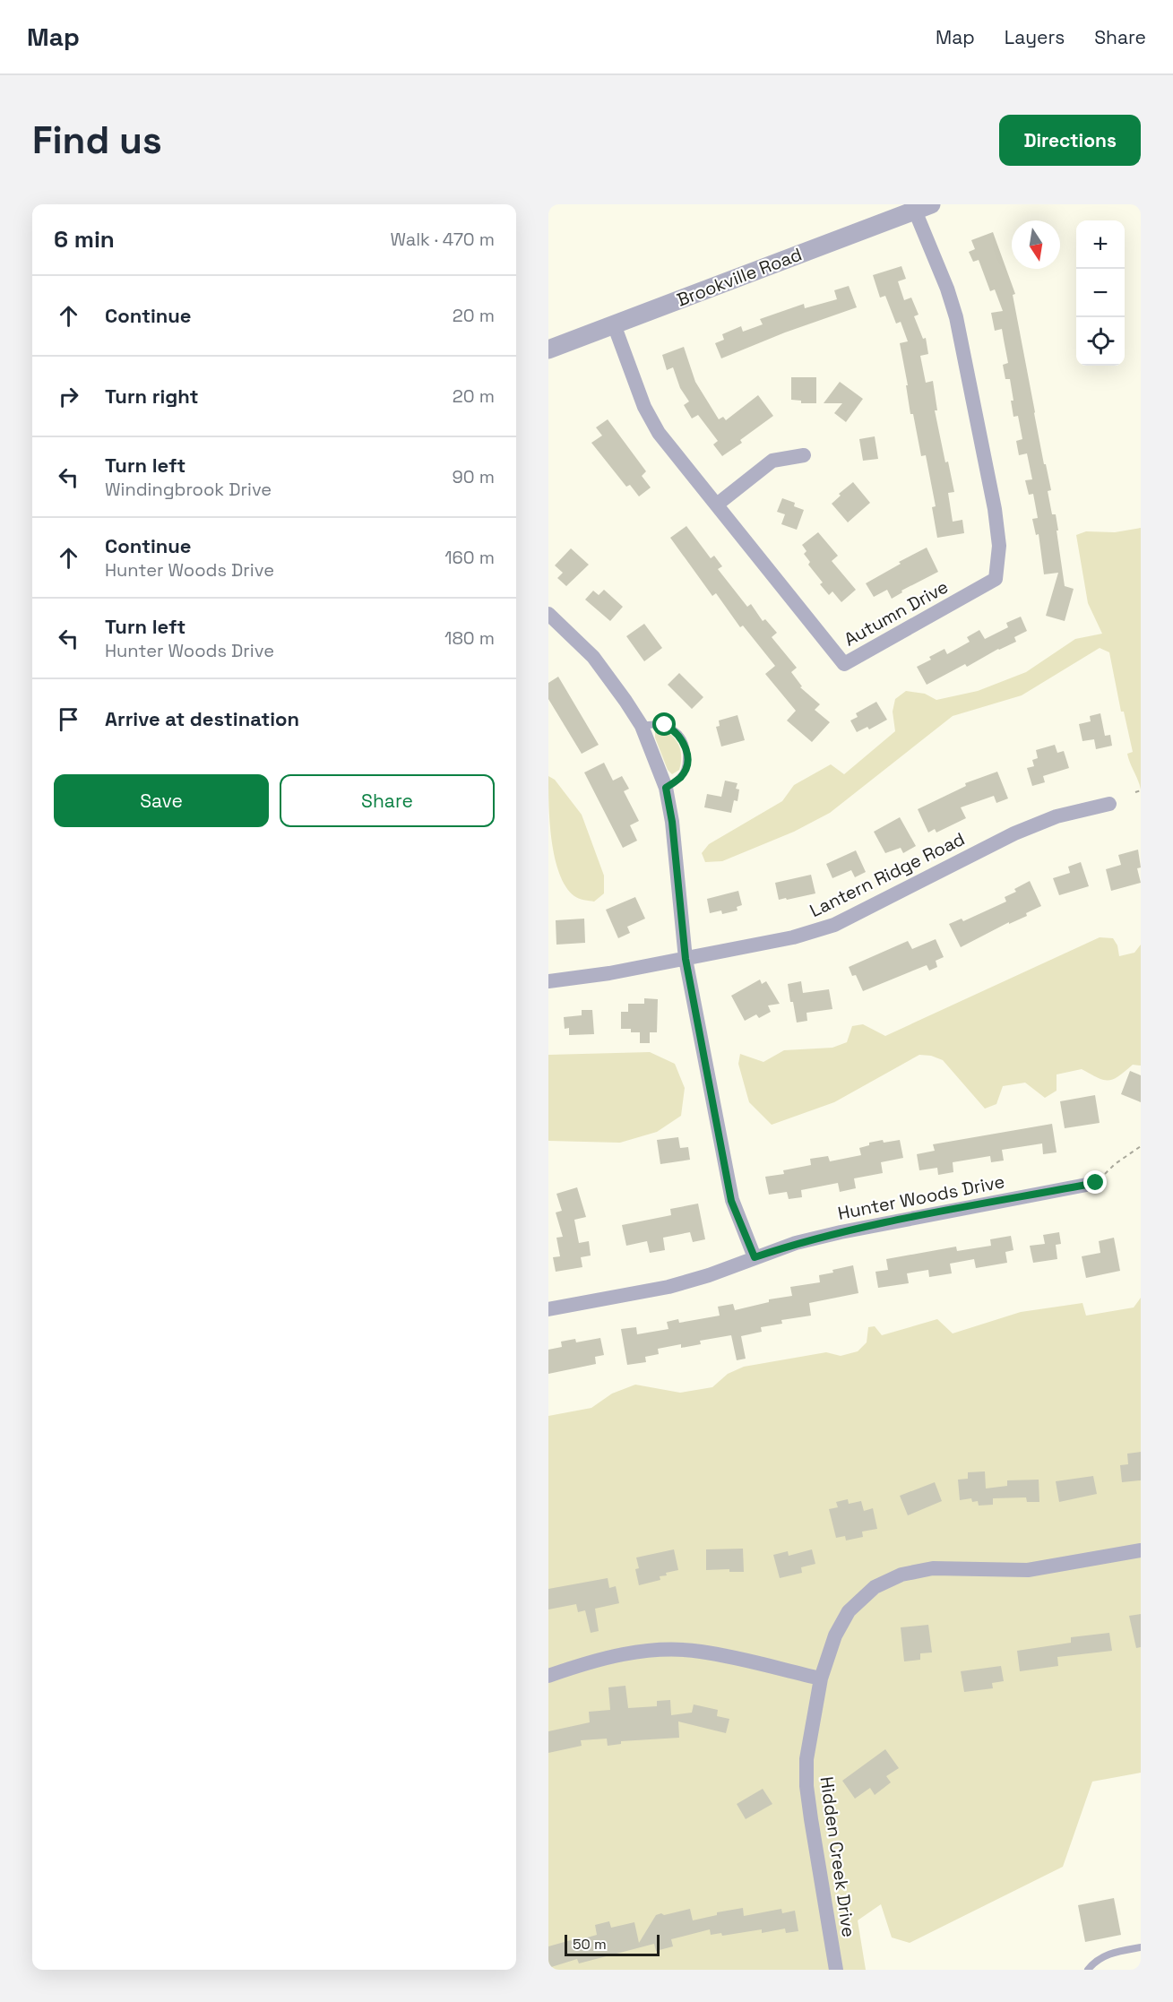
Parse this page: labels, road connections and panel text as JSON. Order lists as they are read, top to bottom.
{
  "streets": {
    "street": [
      "Brookville Road",
      "Autumn Drive",
      "Lantern Ridge Road",
      "Hunter Woods Drive",
      "Hidden Creek Drive"
    ]
  },
  "crossings": [
    ["Brookville Road", "Autumn Drive"]
  ],
  "scale_bar": "50 m",
  "north": "bottom",
  "page": {
    "header": "Map",
    "nav": ["Map", "Layers", "Share"],
    "buttons": [
      "Directions",
      ["Save", "Share"]
    ],
    "title": "Find us",
    "heading": ["6 min", "Walk · 470 m"],
    "map_buttons": ["+", "−"],
    "list": [
      ["Continue", "20 m"],
      ["Turn right", "20 m"],
      ["Turn left", "Windingbrook Drive", "90 m"],
      ["Continue", "Hunter Woods Drive", "160 m"],
      ["Turn left", "Hunter Woods Drive", "180 m"],
      "Arrive at destination"
    ],
    "scale": "50 m"
  }
}
